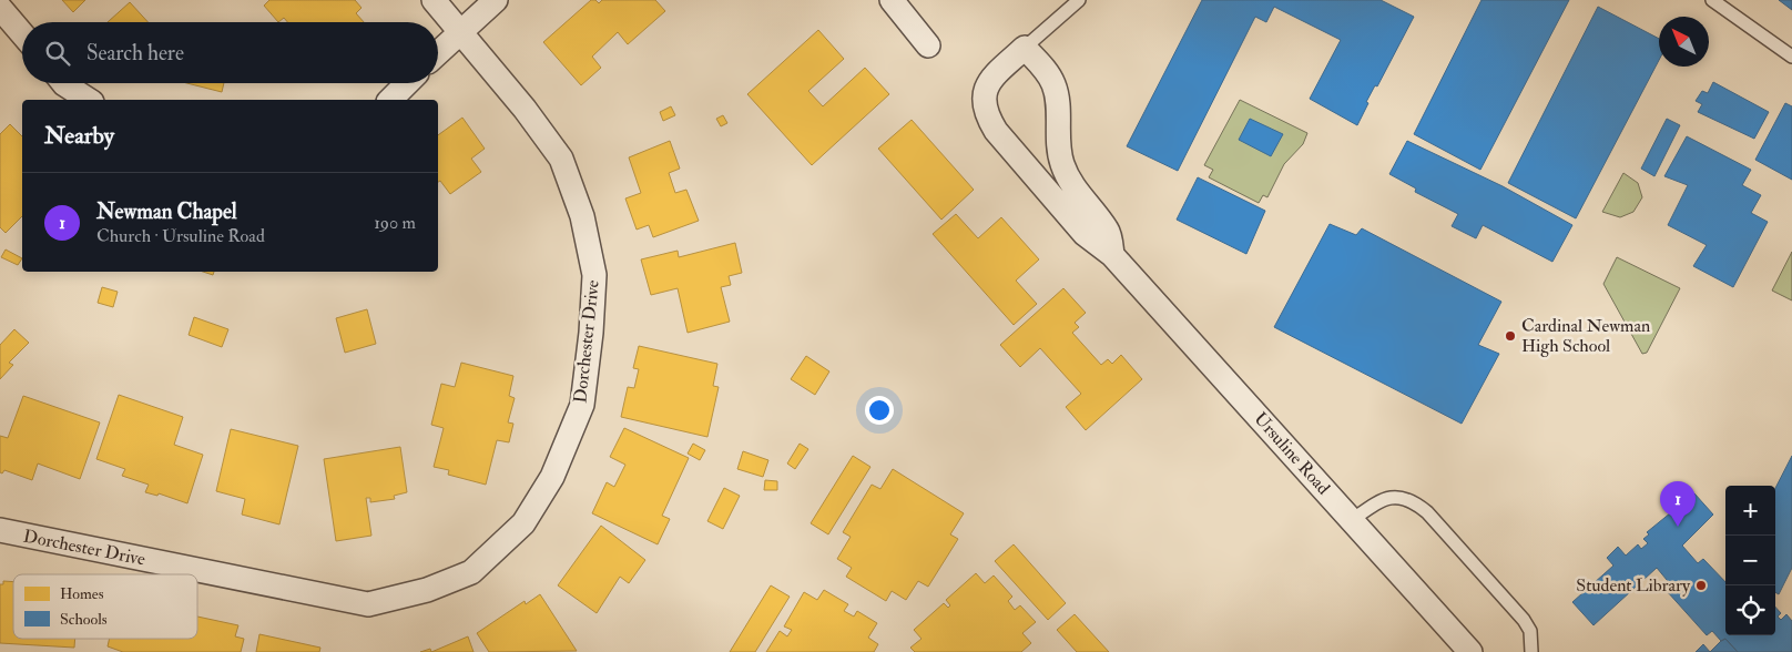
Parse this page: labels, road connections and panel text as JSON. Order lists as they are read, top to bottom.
{
  "streets": {
    "street": ["Dorchester Drive", "Ursuline Road"]
  },
  "places": ["Cardinal Newman High School", "Student Library"],
  "legend": ["Homes", "Schools"],
  "north": "top left",
  "page": {
    "search": "Search here",
    "heading": "Nearby",
    "list": [
      {
        "mark": "1",
        "name": "Newman Chapel",
        "note": "Church · Ursuline Road",
        "value": "190 m"
      }
    ],
    "pins": "1",
    "map_buttons": ["+", "−"]
  }
}
